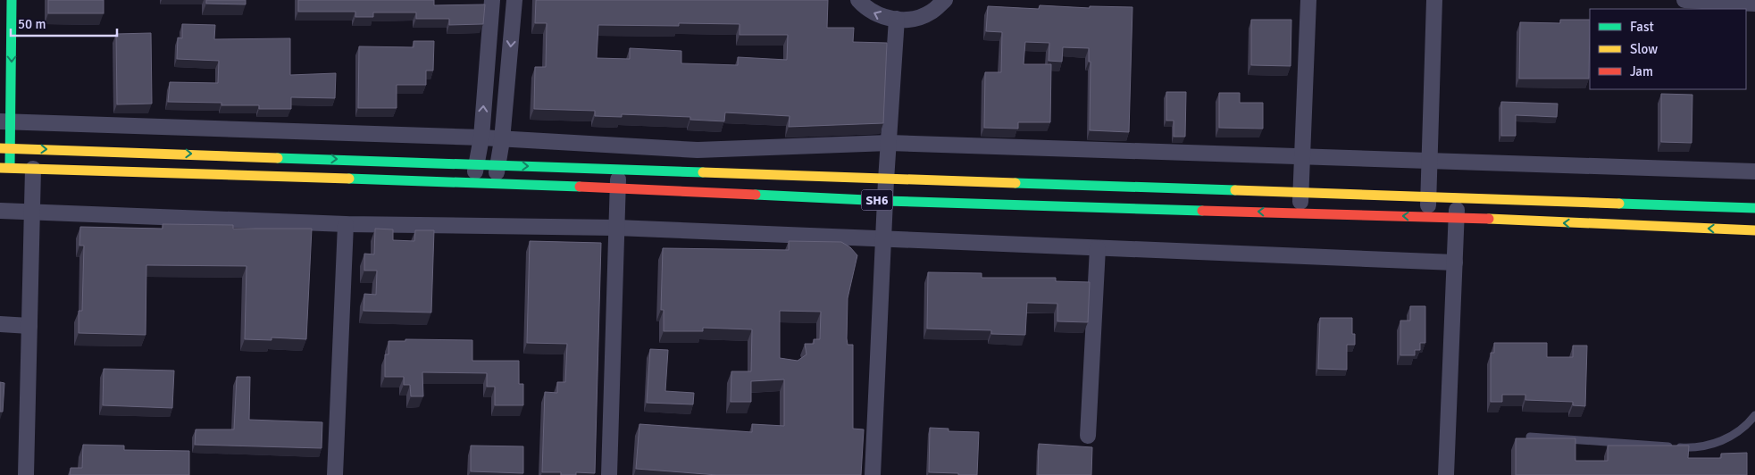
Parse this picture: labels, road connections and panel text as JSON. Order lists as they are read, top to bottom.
{
  "streets": {
    "main road": ["SH6"]
  },
  "legend": ["Fast", "Slow", "Jam"],
  "scale_bar": "50 m"
}
